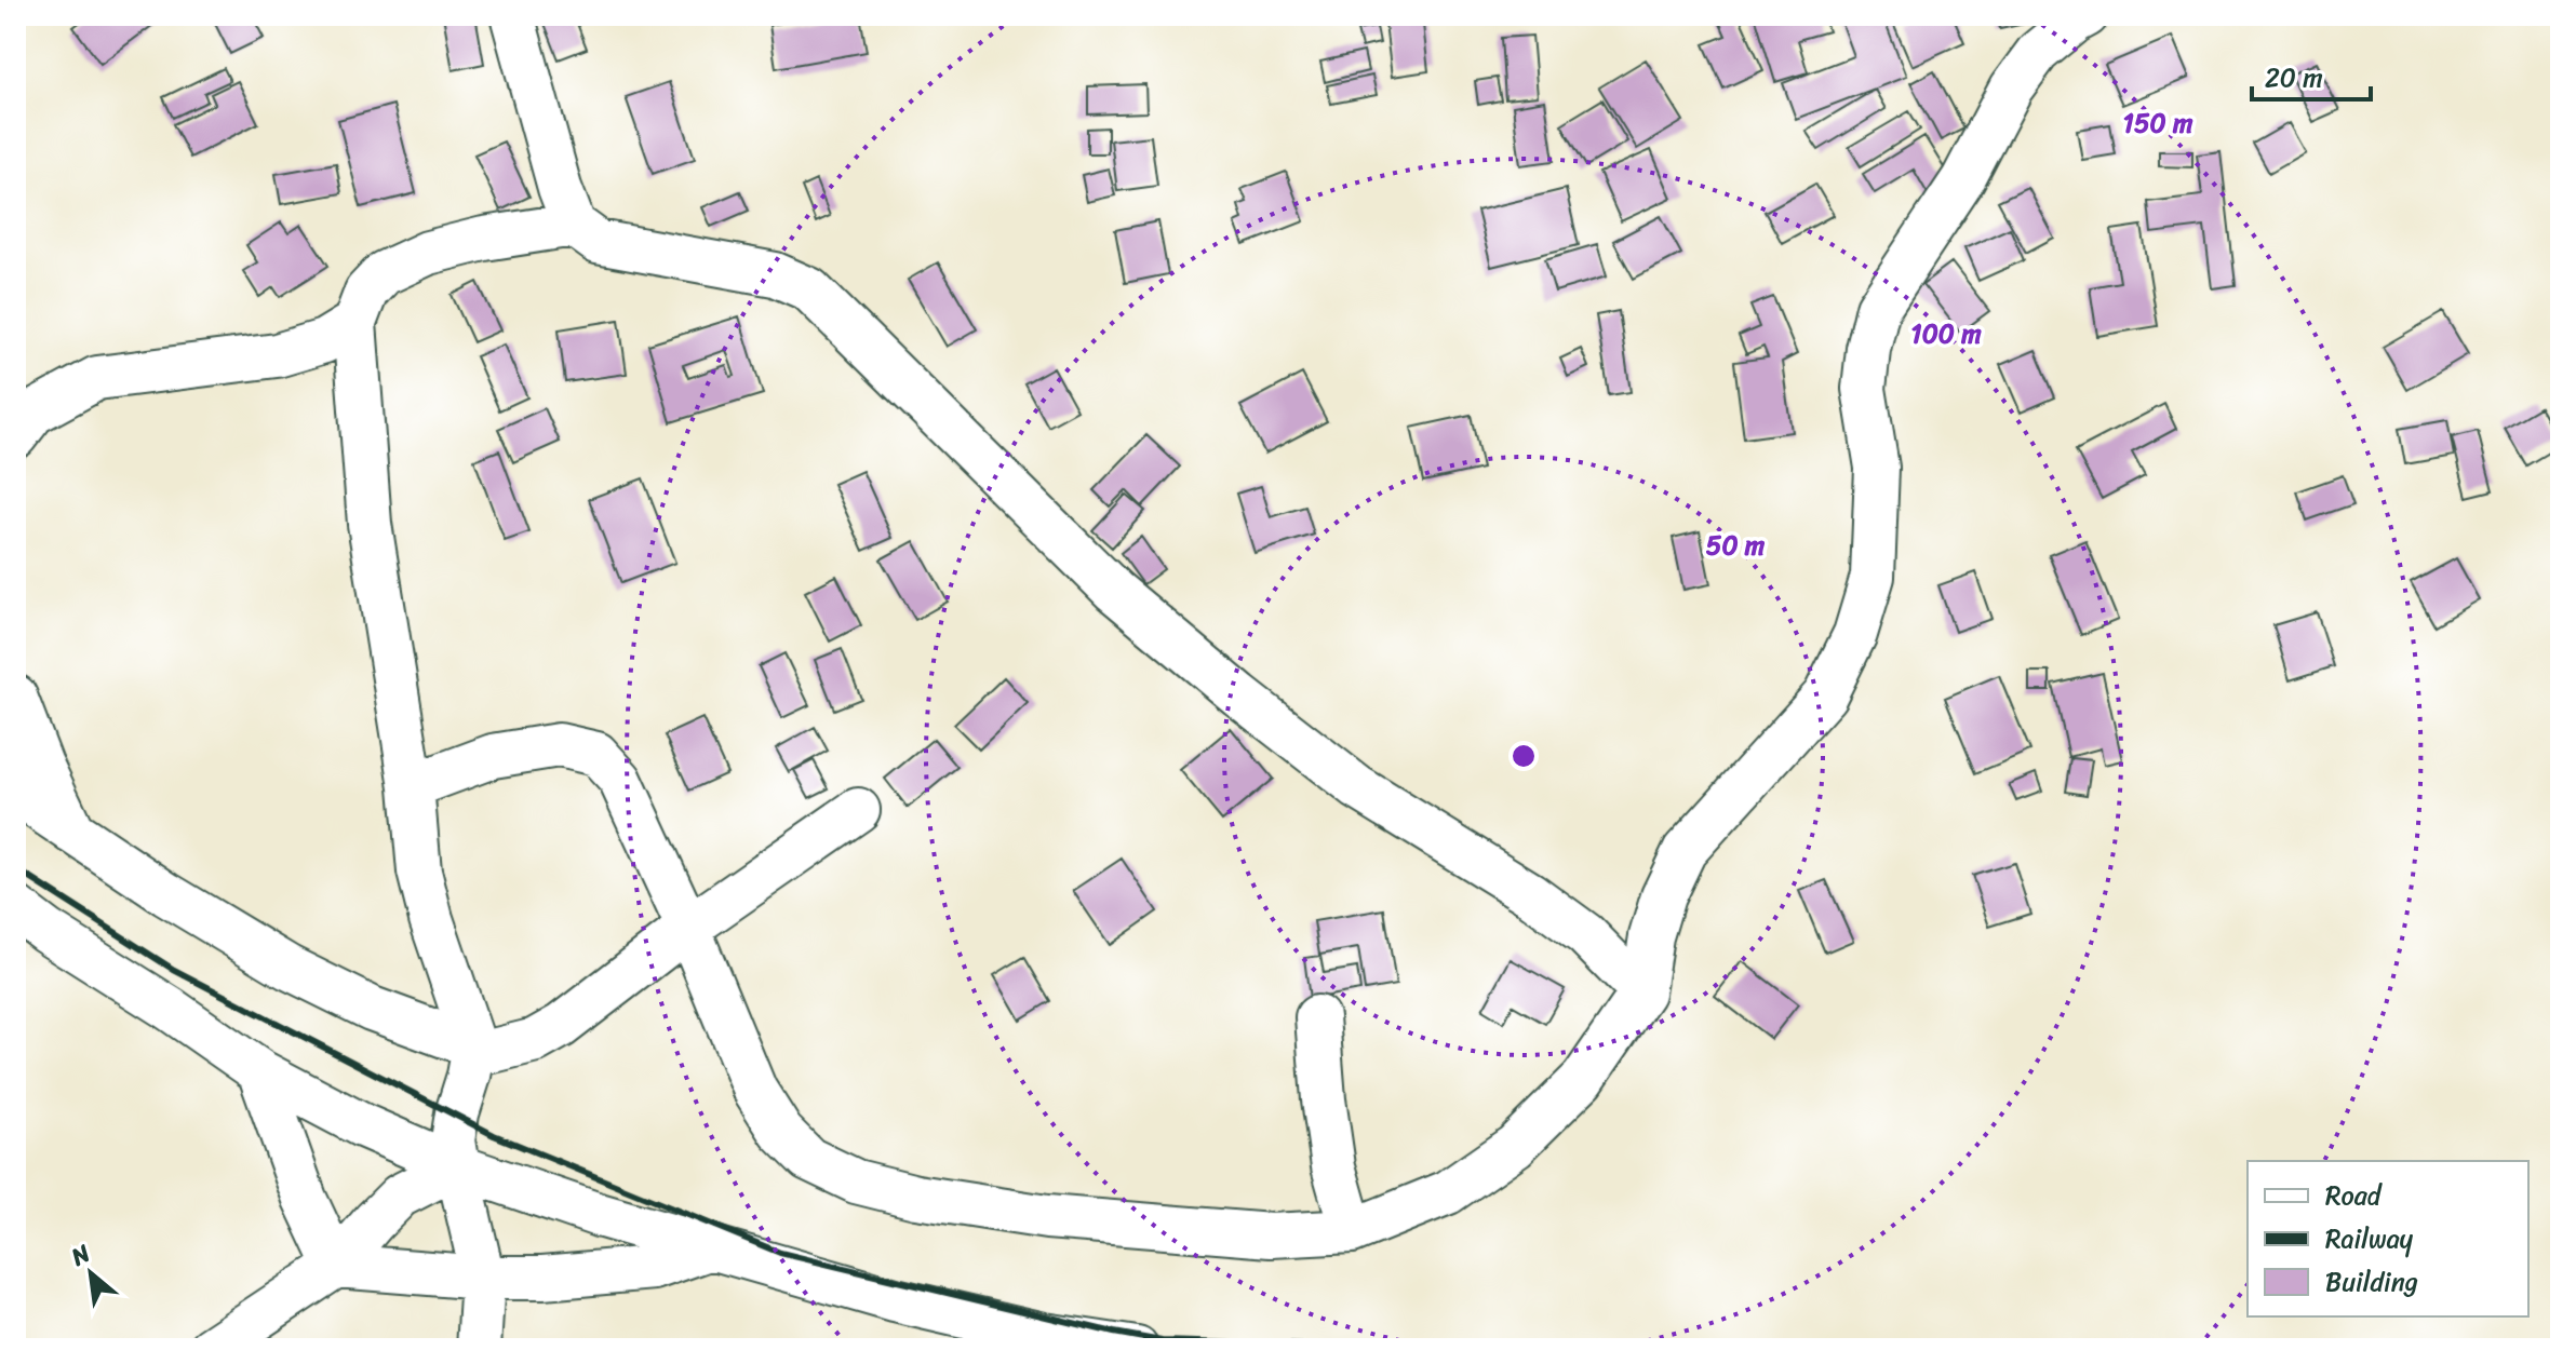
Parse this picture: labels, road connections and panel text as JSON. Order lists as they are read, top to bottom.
{
  "legend": ["Road", "Railway", "Building"],
  "scale_bar": "20 m",
  "north": "top left",
  "rings": ["150 m", "100 m", "50 m"]
}
